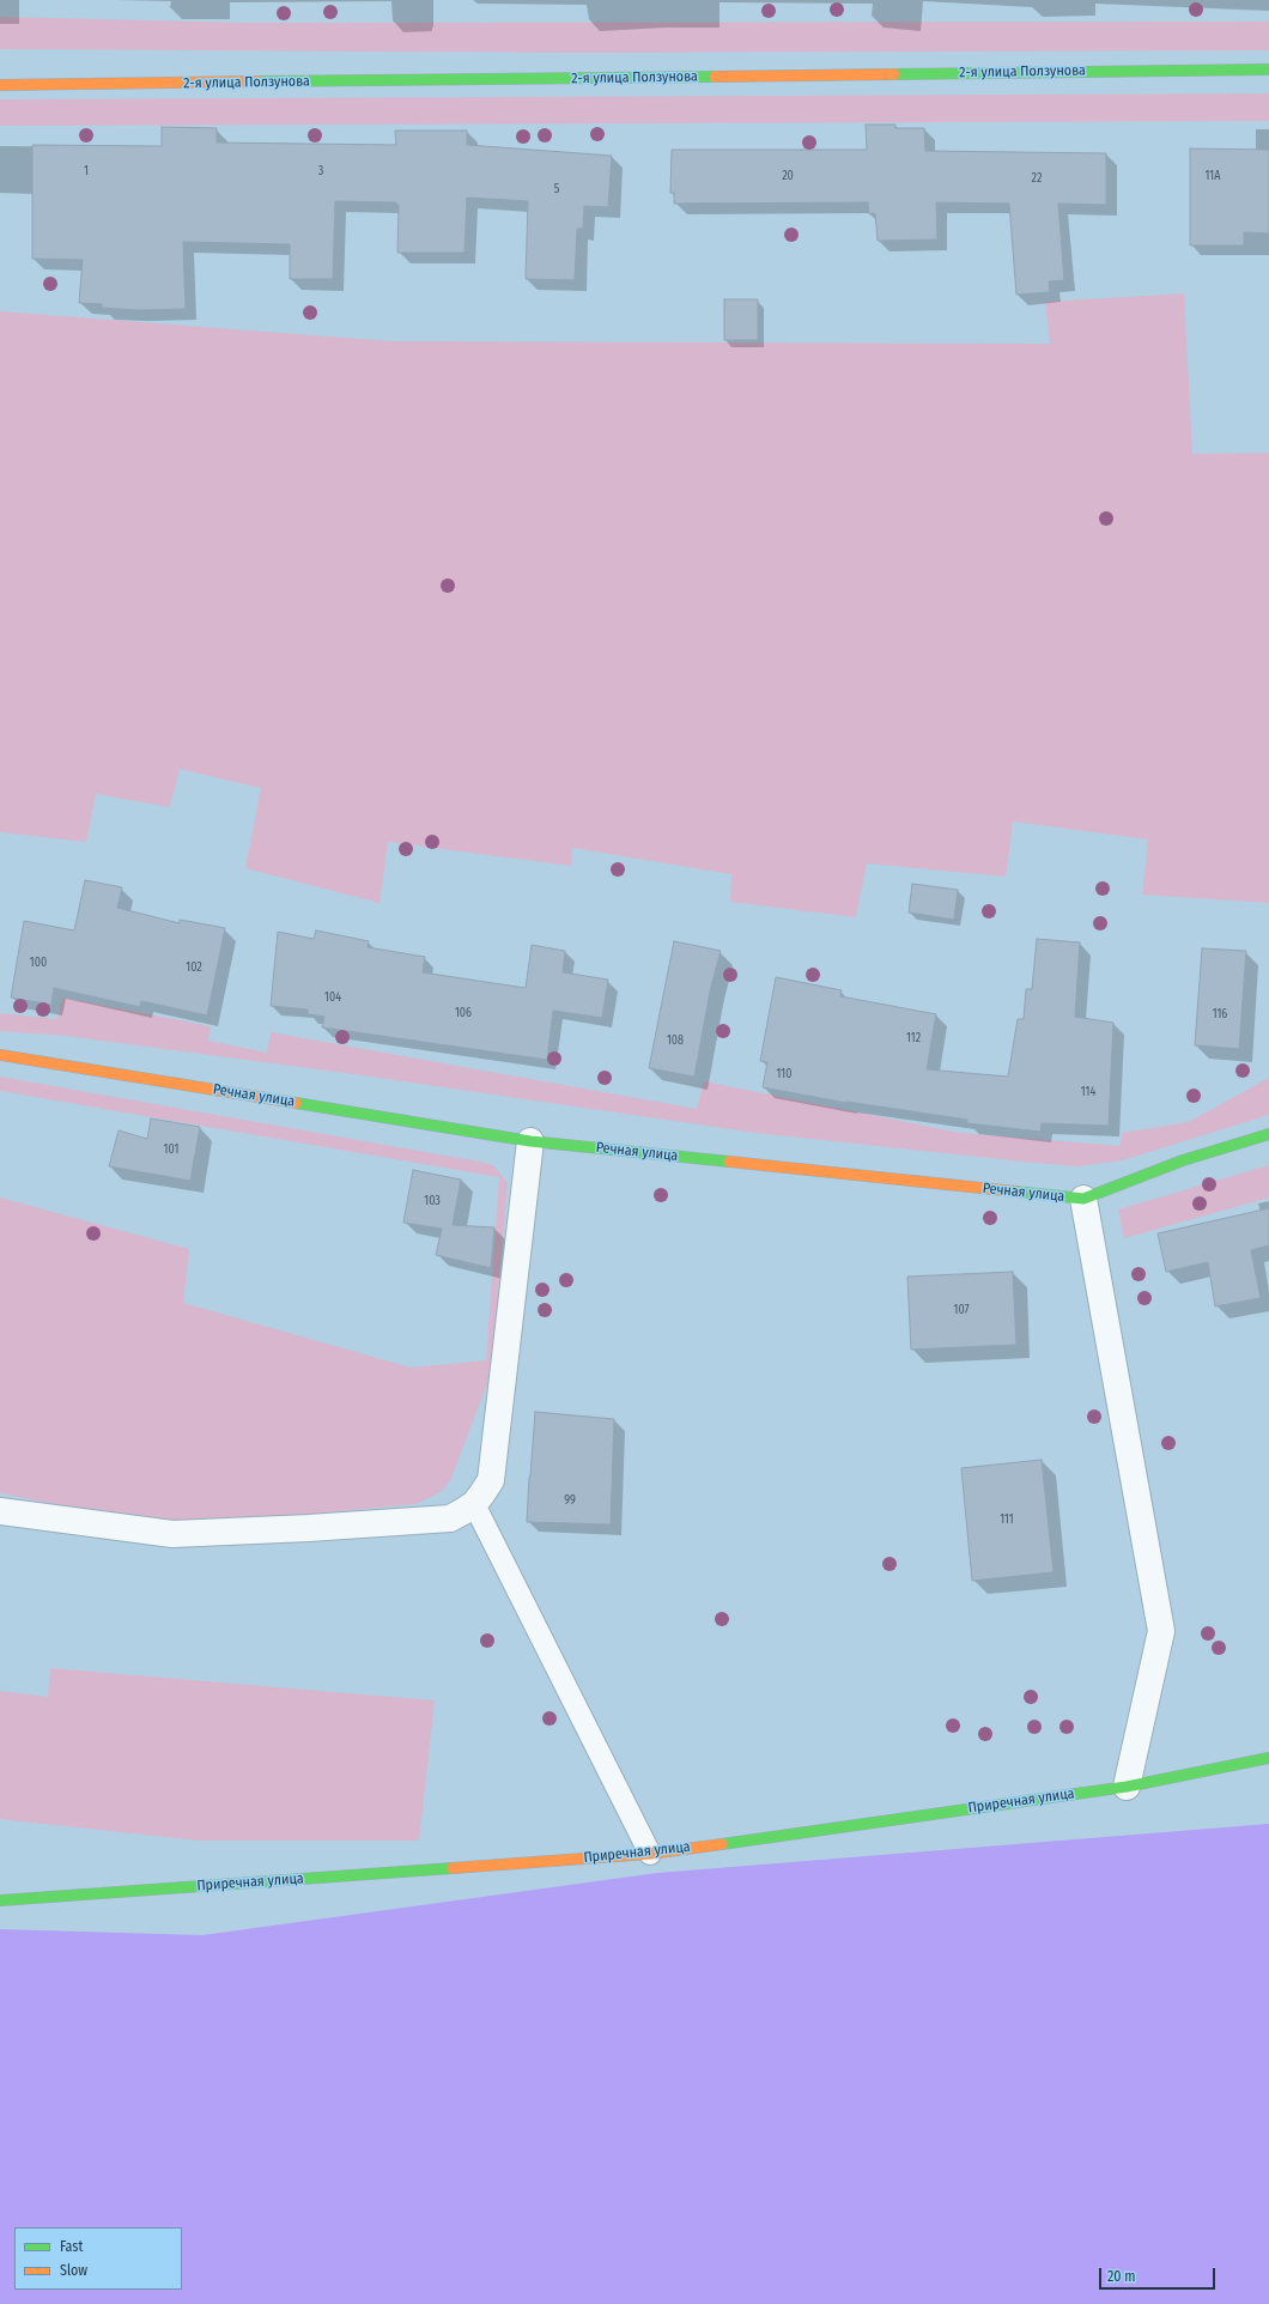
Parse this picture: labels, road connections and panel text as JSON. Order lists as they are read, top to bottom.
{
  "streets": {
    "street": ["2-я улица Ползунова", "Речная улица", "Приречная улица"]
  },
  "house_numbers": [
    "1",
    "3",
    "20",
    "11А",
    "22",
    "5",
    "100",
    "102",
    "104",
    "106",
    "116",
    "112",
    "108",
    "110",
    "114",
    "101",
    "103",
    "107",
    "99",
    "111"
  ],
  "legend": ["Fast", "Slow"],
  "scale_bar": "20 m"
}
